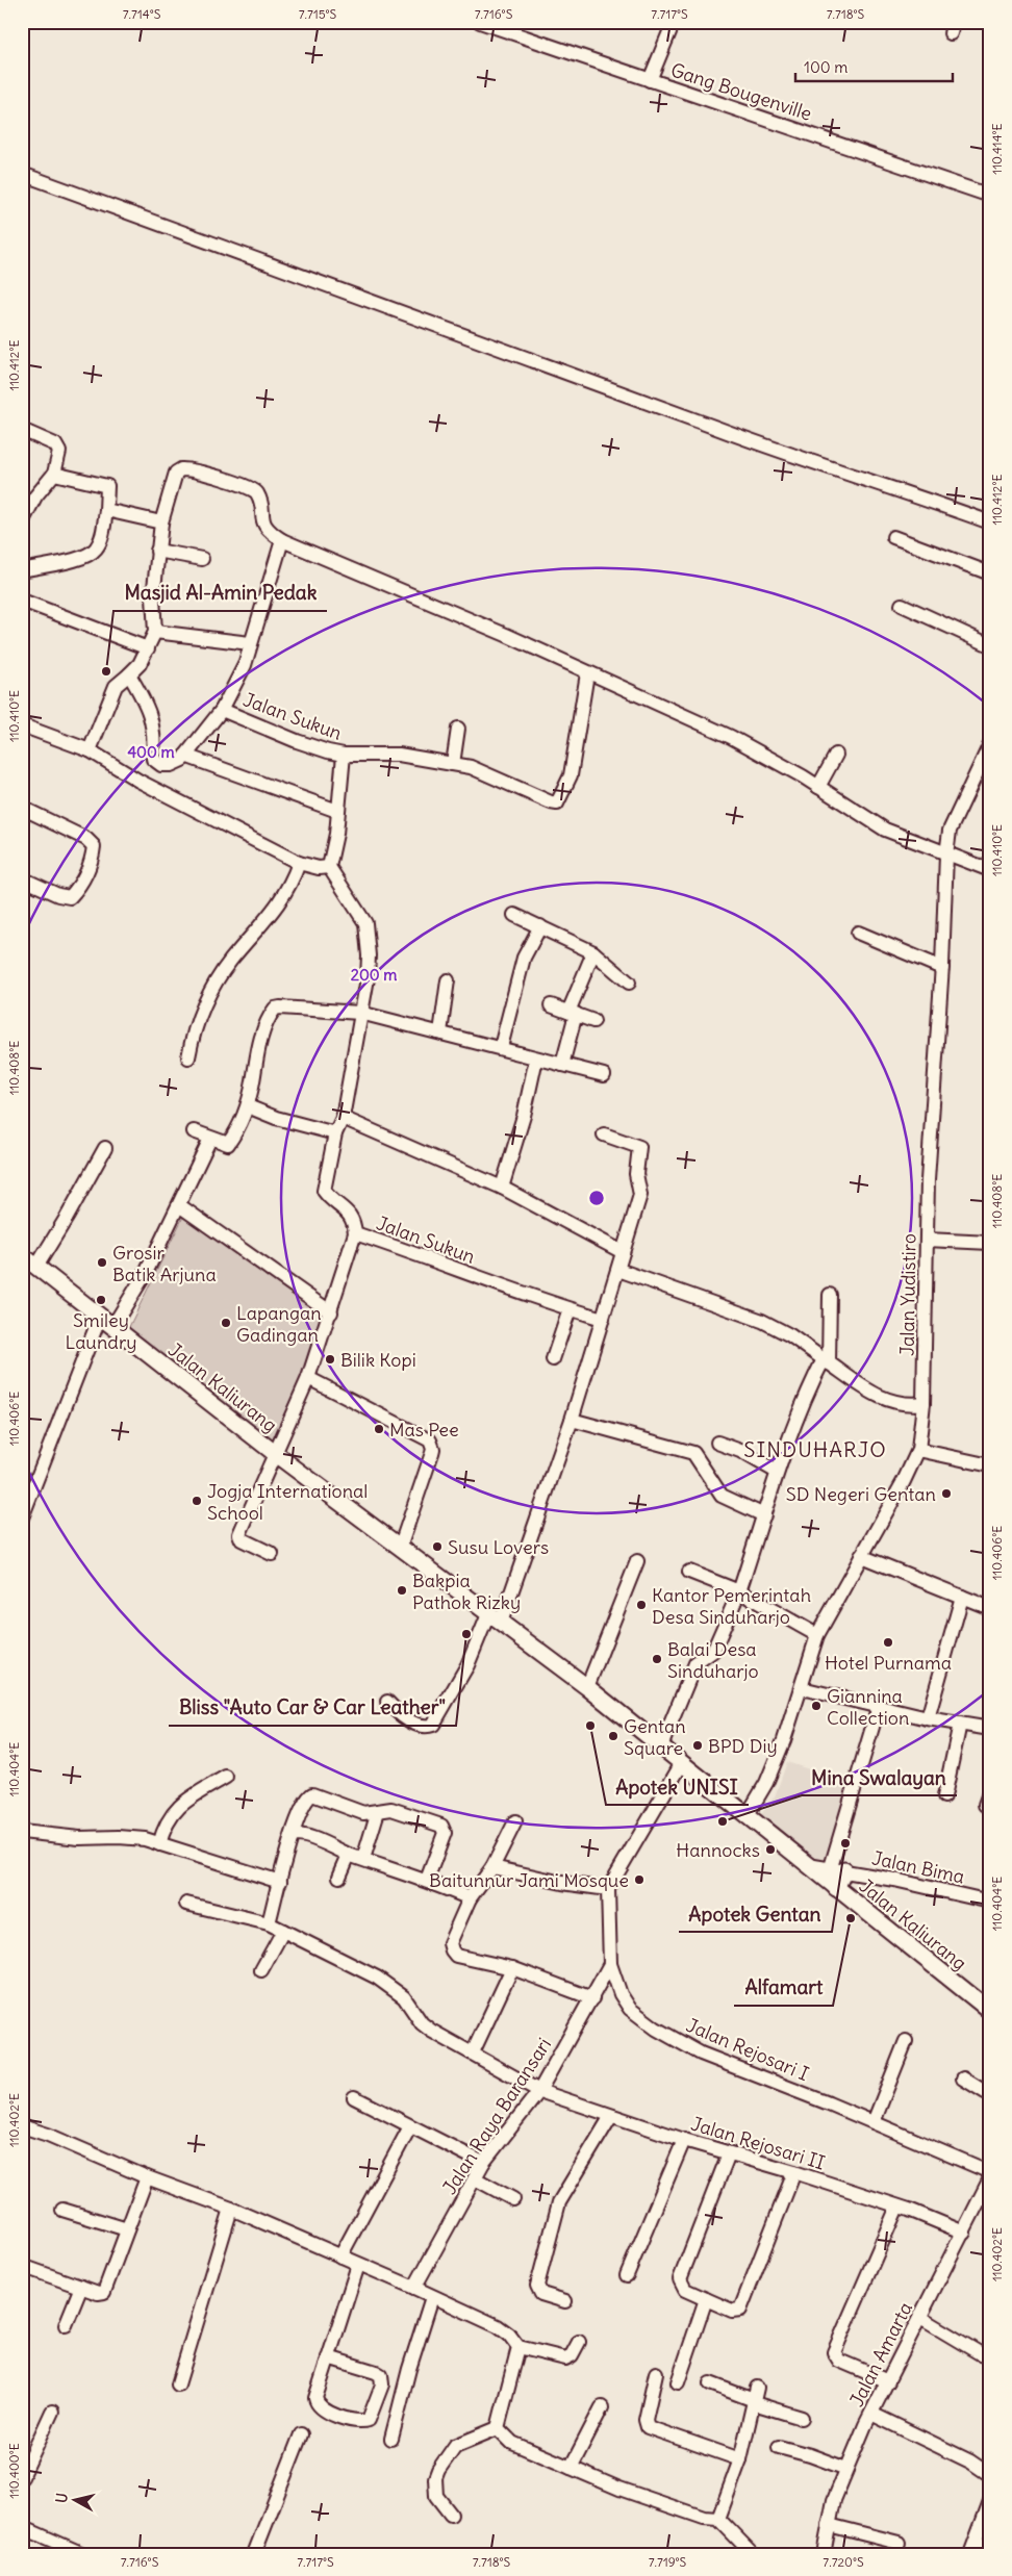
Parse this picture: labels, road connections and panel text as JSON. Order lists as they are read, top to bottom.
{
  "streets": {
    "main road": ["Jalan Kaliurang"],
    "street": [
      "Gang Bougenville",
      "Jalan Sukun",
      "Jalan Yudistiro",
      "Jalan Bima",
      "Jalan Rejosari I",
      "Jalan Raya Baransari",
      "Jalan Rejosari II",
      "Jalan Amarta"
    ]
  },
  "crossings": [
    ["Jalan Yudistiro", "Jalan Kaliurang"],
    ["Jalan Kaliurang", "Jalan Bima"],
    ["Jalan Rejosari I", "Jalan Raya Baransari"],
    ["Jalan Raya Baransari", "Jalan Rejosari II"],
    ["Jalan Rejosari II", "Jalan Amarta"]
  ],
  "districts": ["SINDUHARJO"],
  "places": [
    "Masjid Al-Amin Pedak",
    "Grosir Batik Arjuna",
    "Smiley Laundry",
    "Lapangan Gadingan",
    "Bilik Kopi",
    "Mas Pee",
    "SD Negeri Gentan",
    "Jogja International School",
    "Susu Lovers",
    "Bakpia Pathok Rizky",
    "Kantor Pemerintah Desa Sinduharjo",
    "Bliss \"Auto Car & Car Leather\"",
    "Hotel Purnama",
    "Balai Desa Sinduharjo",
    "Giannina Collection",
    "Apotek UNISI",
    "Gentan Square",
    "BPD Diy",
    "Mina Swalayan",
    "Apotek Gentan",
    "Hannocks",
    "Baitunnur Jami Mosque",
    "Alfamart"
  ],
  "scale_bar": "100 m",
  "north": "left",
  "coordinates": [
    "7.714°S",
    "7.715°S",
    "7.716°S",
    "7.717°S",
    "7.718°S",
    "110.414°E",
    "110.412°E",
    "110.410°E",
    "110.408°E",
    "110.406°E",
    "110.404°E",
    "110.402°E",
    "110.400°E",
    "7.719°S",
    "7.720°S"
  ],
  "rings": ["400 m", "200 m"]
}
